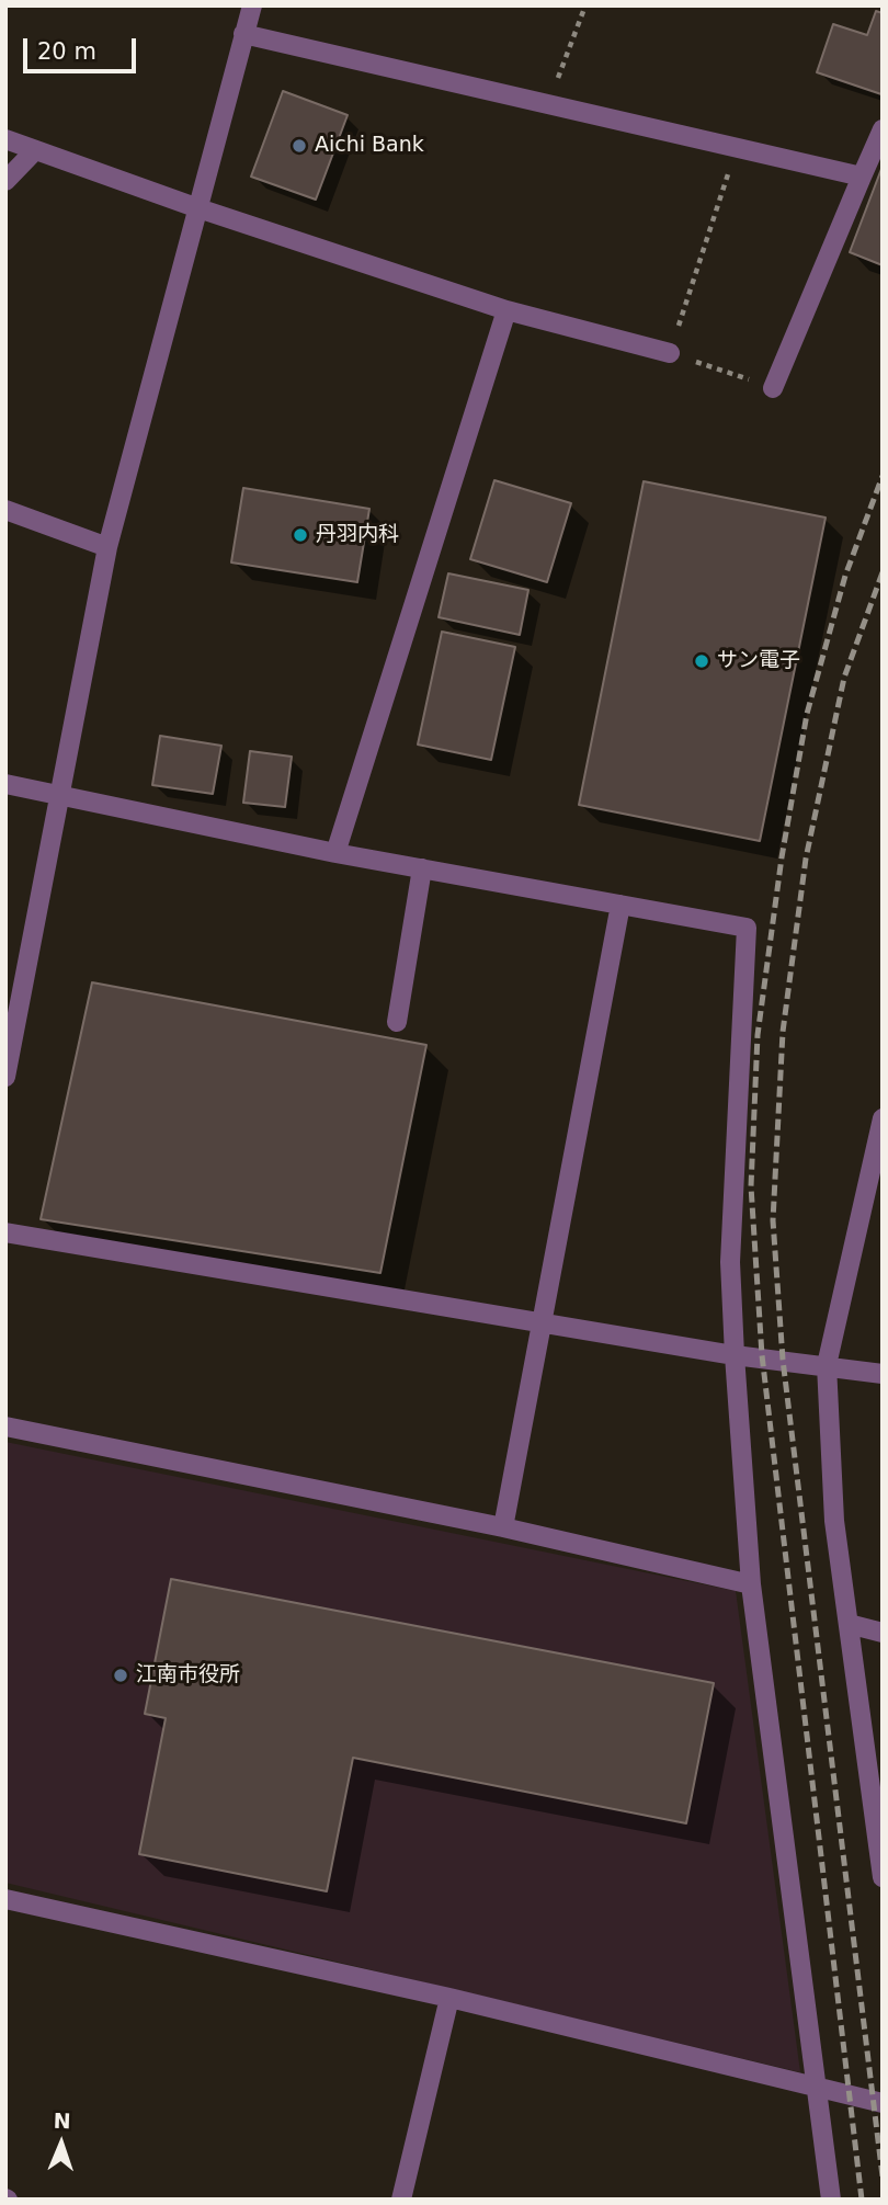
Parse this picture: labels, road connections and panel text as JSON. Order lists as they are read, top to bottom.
{
  "places": [
    "Aichi Bank",
    "丹羽内科",
    "サン電子",
    "江南市役所"
  ],
  "scale_bar": "20 m",
  "north": "top"
}
